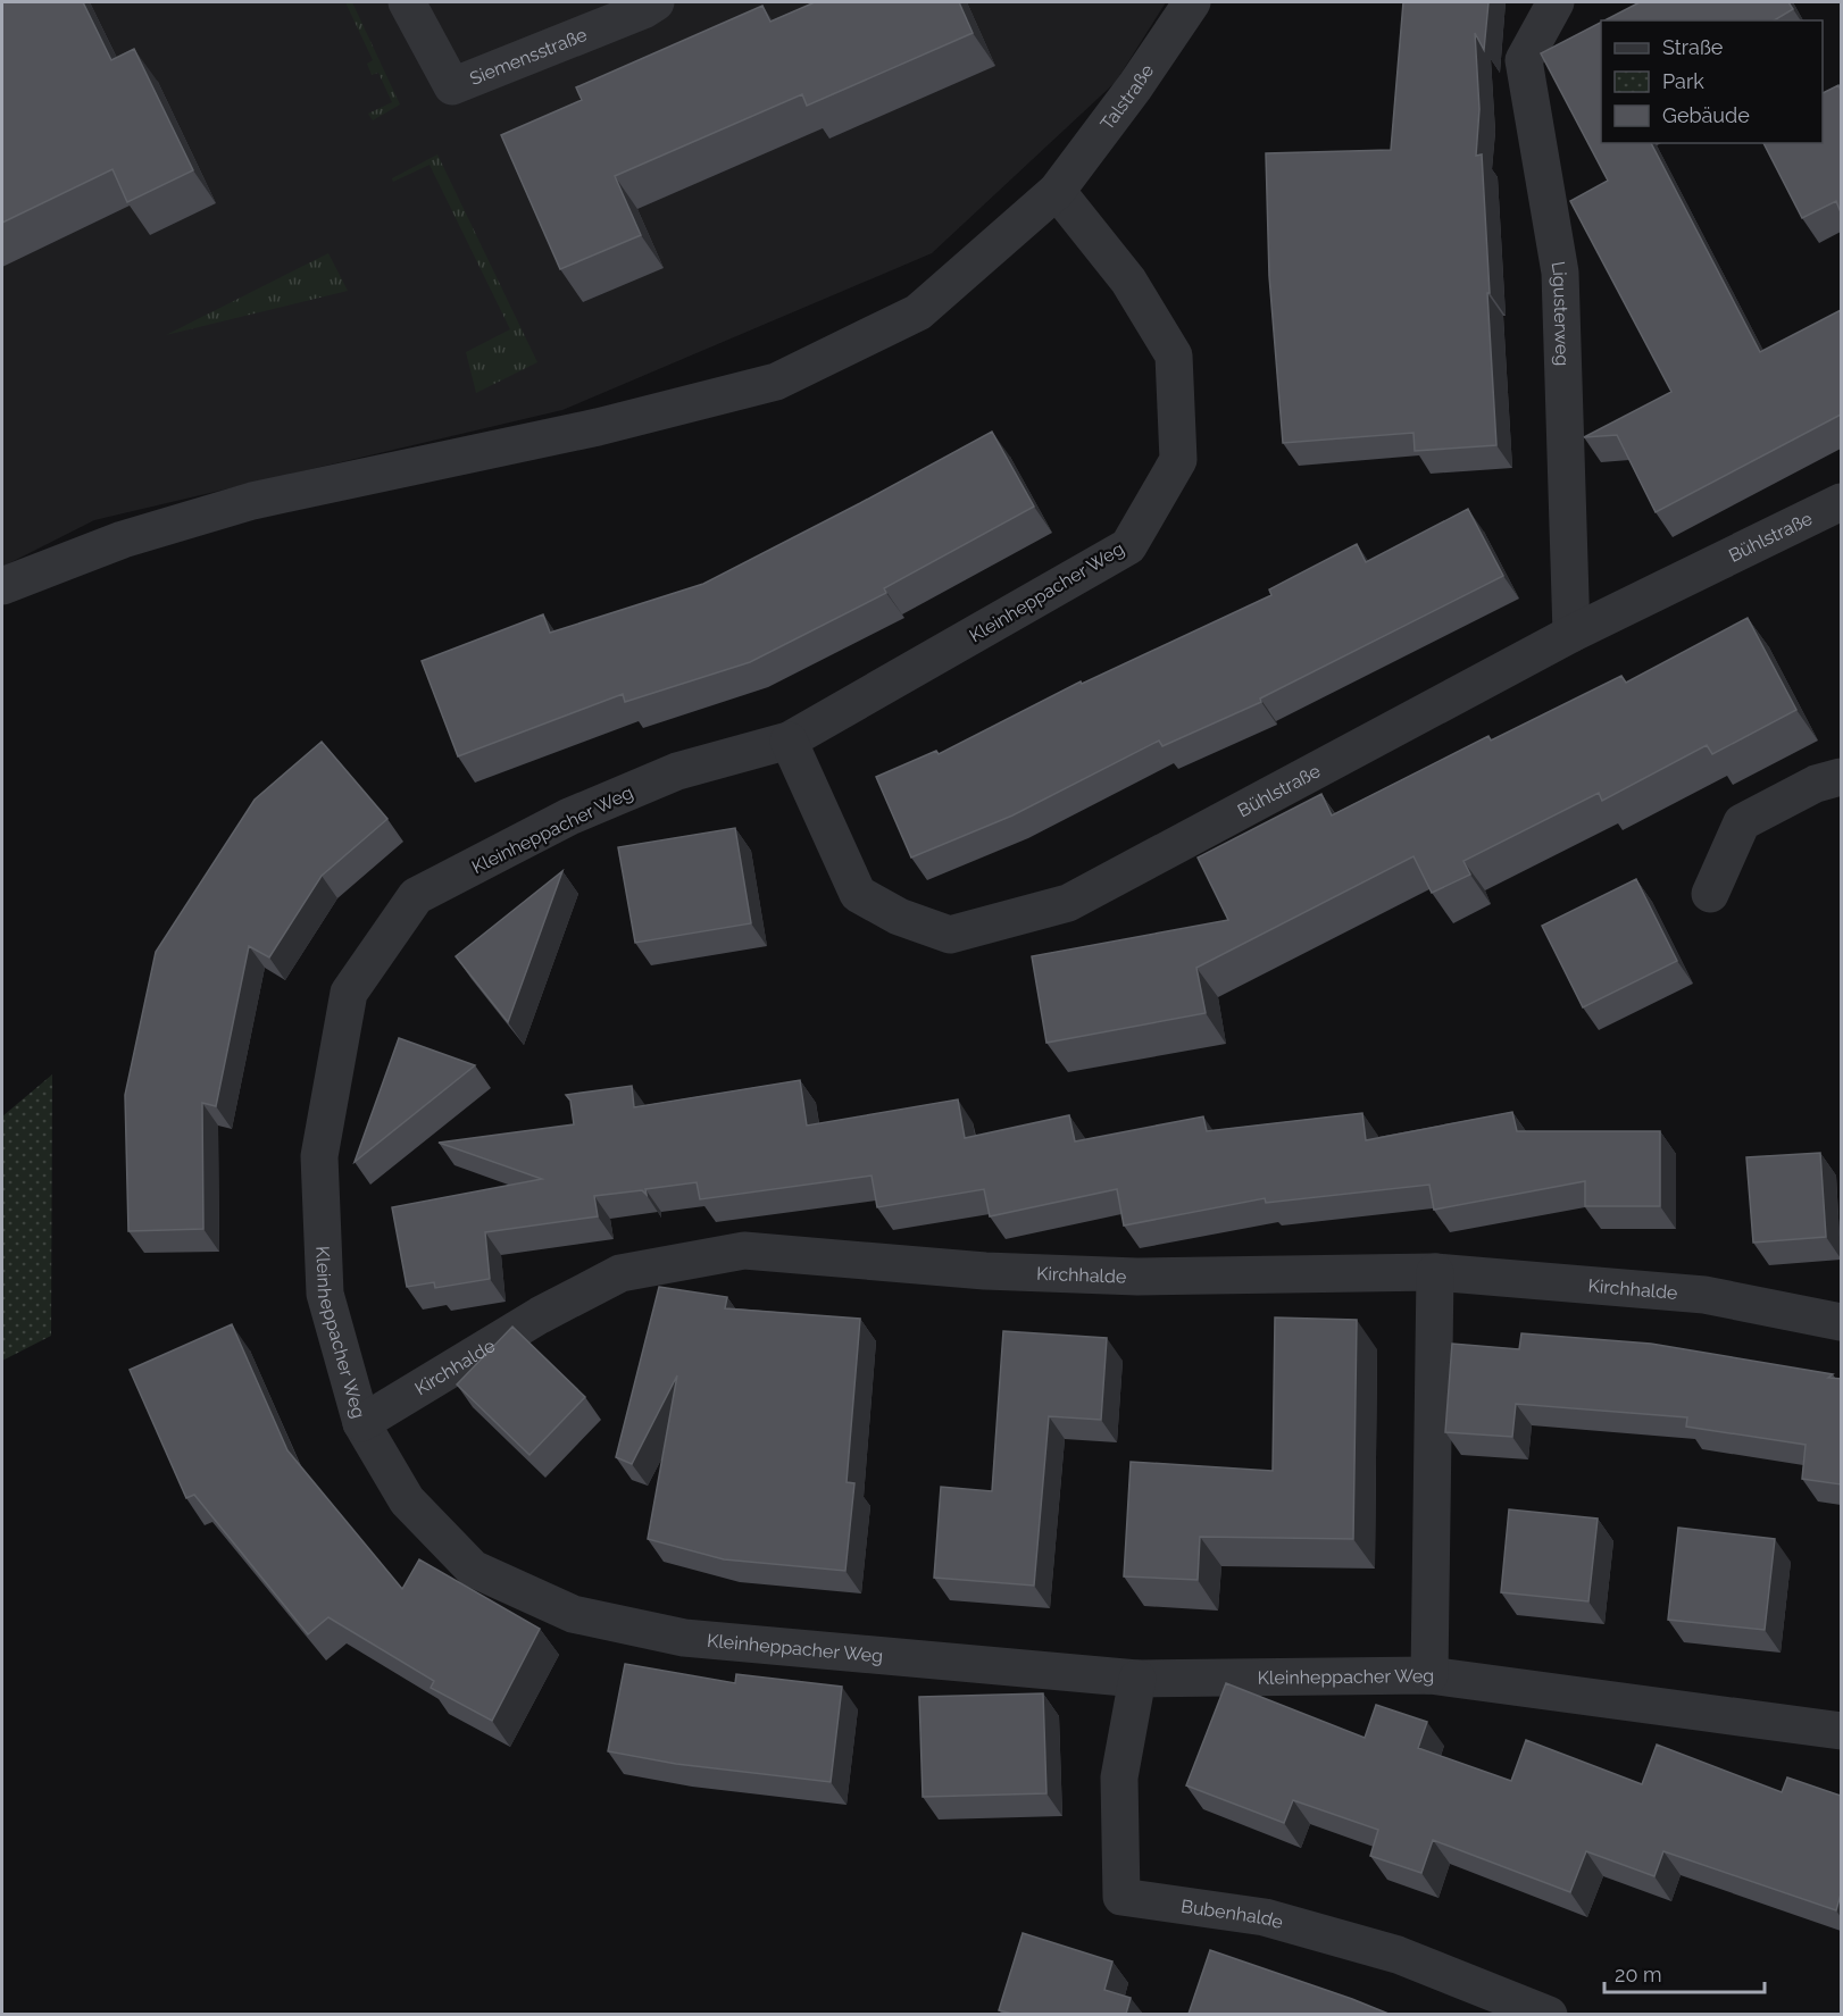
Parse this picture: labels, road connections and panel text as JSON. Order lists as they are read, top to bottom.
{
  "streets": {
    "street": [
      "Siemensstraße",
      "Talstraße",
      "Ligusterweg",
      "Bühlstraße",
      "Kleinheppacher Weg",
      "Kirchhalde",
      "Bubenhalde"
    ]
  },
  "crossings": [
    ["Talstraße", "Kleinheppacher Weg"],
    ["Ligusterweg", "Bühlstraße"],
    ["Bühlstraße", "Kleinheppacher Weg"],
    ["Kleinheppacher Weg", "Kirchhalde"],
    ["Kleinheppacher Weg", "Bubenhalde"]
  ],
  "legend": ["Straße", "Park", "Gebäude"],
  "scale_bar": "20 m"
}
